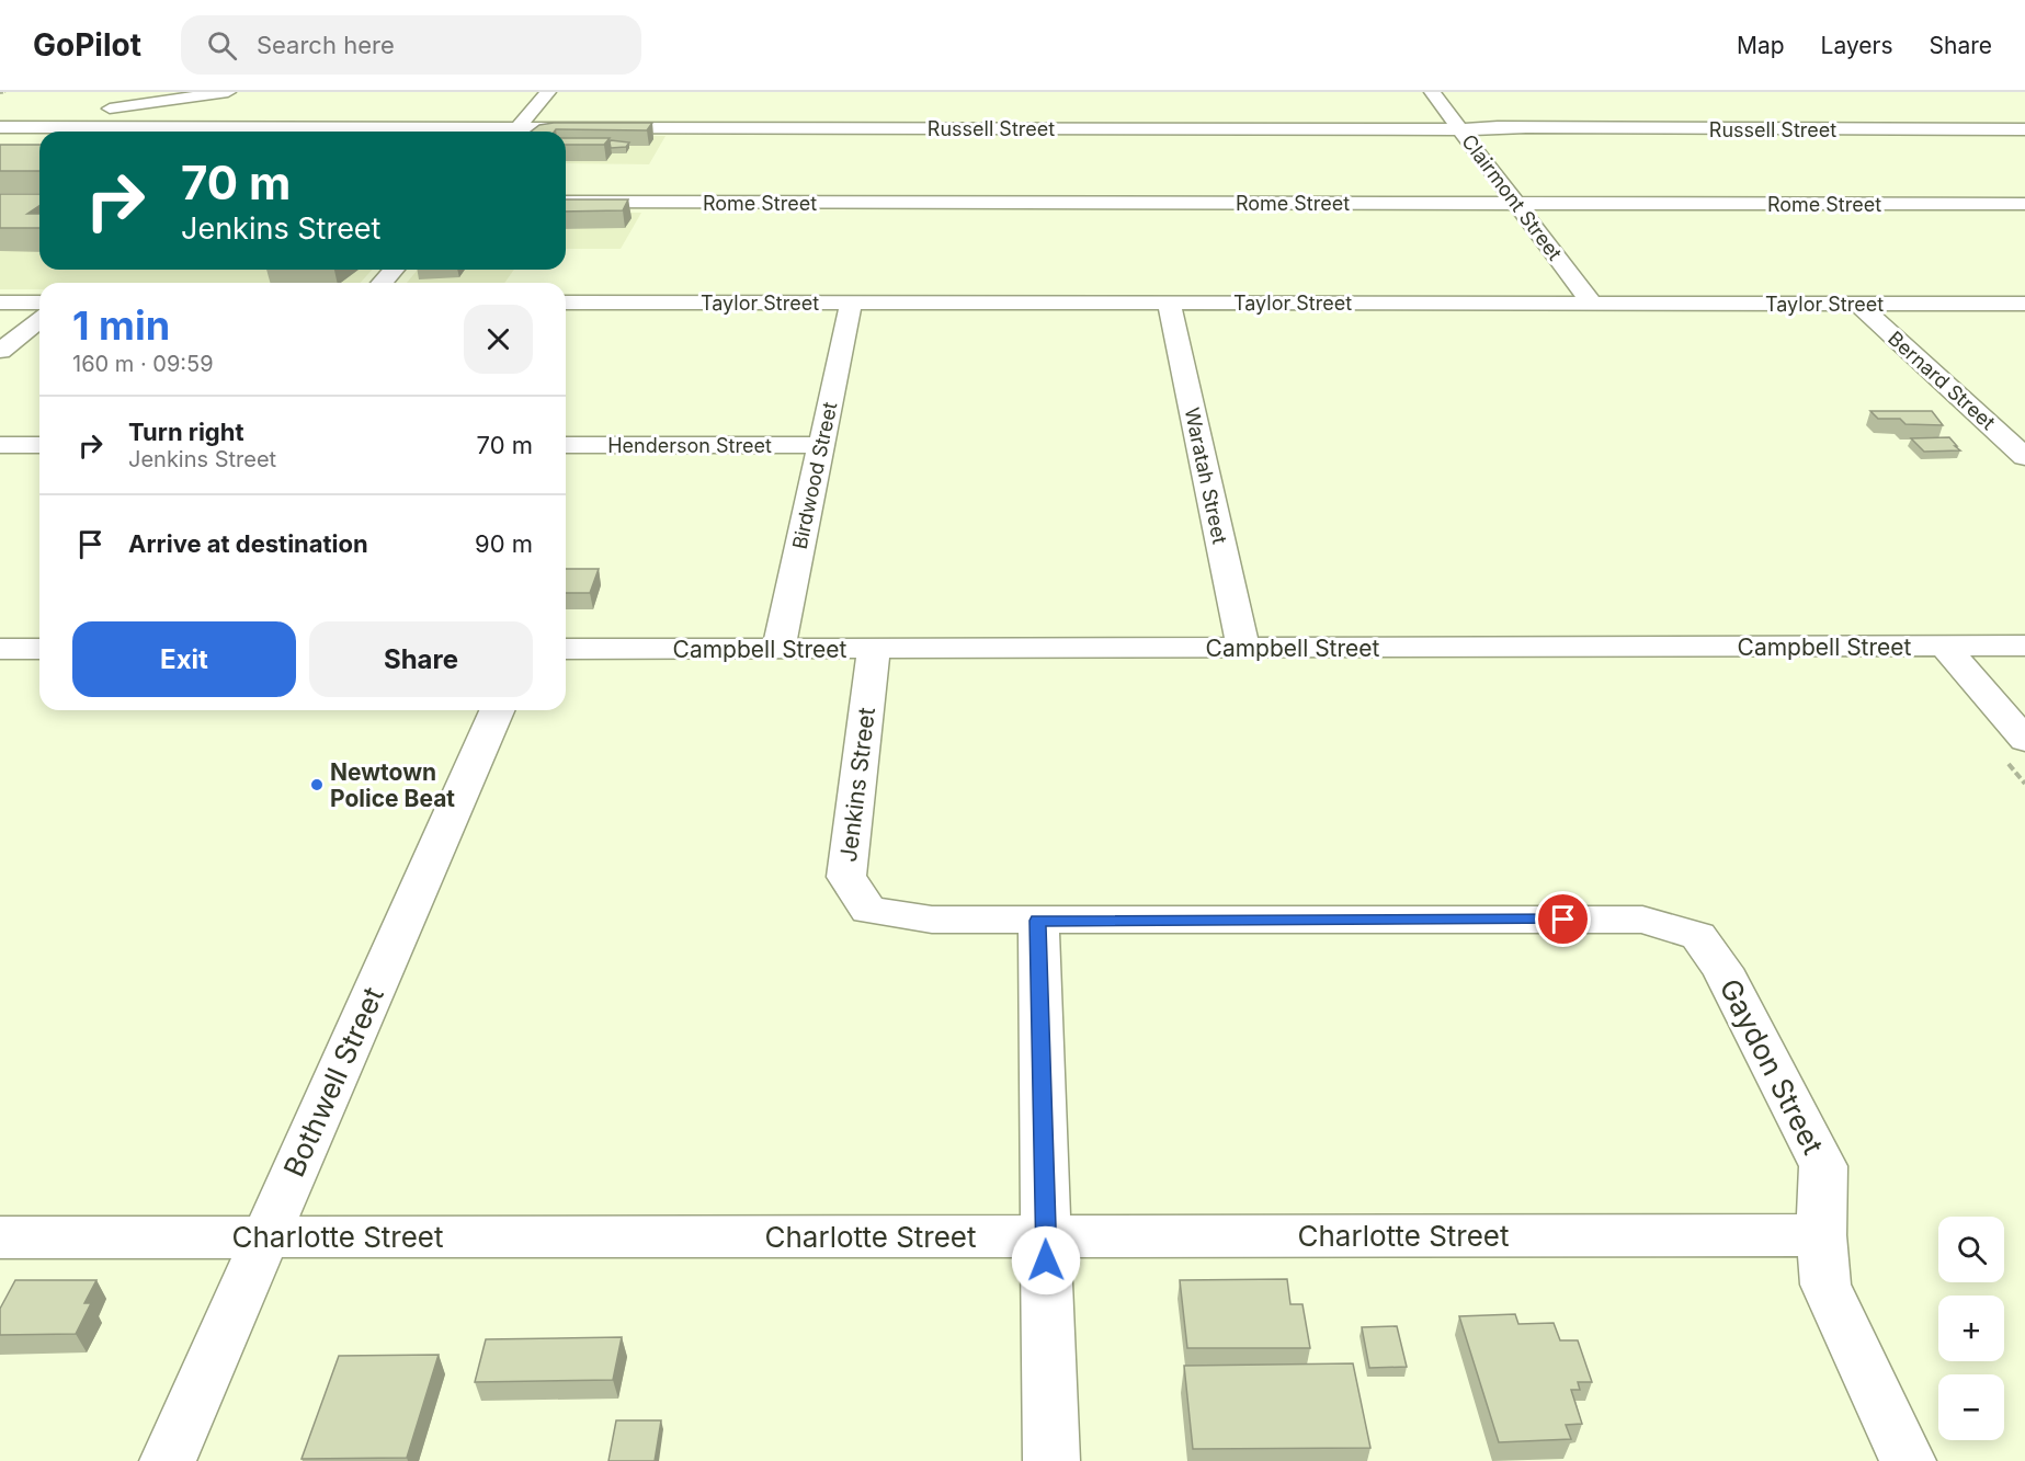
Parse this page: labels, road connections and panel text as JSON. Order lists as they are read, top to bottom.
{
  "streets": {
    "street": [
      "Russell Street",
      "Clairmont Street",
      "Rome Street",
      "Taylor Street",
      "Bernard Street",
      "Henderson Street",
      "Birdwood Street",
      "Waratah Street",
      "Campbell Street",
      "Jenkins Street",
      "Gaydon Street",
      "Bothwell Street",
      "Charlotte Street"
    ]
  },
  "crossings": [
    ["Russell Street", "Clairmont Street"],
    ["Clairmont Street", "Rome Street"],
    ["Clairmont Street", "Taylor Street"],
    ["Taylor Street", "Bernard Street"],
    ["Taylor Street", "Birdwood Street"],
    ["Taylor Street", "Waratah Street"],
    ["Henderson Street", "Birdwood Street"],
    ["Birdwood Street", "Campbell Street"],
    ["Waratah Street", "Campbell Street"],
    ["Campbell Street", "Jenkins Street"],
    ["Jenkins Street", "Gaydon Street"],
    ["Gaydon Street", "Charlotte Street"],
    ["Bothwell Street", "Charlotte Street"]
  ],
  "places": ["Newtown Police Beat"],
  "page": {
    "header": "GoPilot",
    "search": "Search here",
    "nav": ["Map", "Layers", "Share"],
    "turn": ["70 m", "Jenkins Street"],
    "heading": ["1 min", "160 m · 09:59"],
    "list": [
      {
        "name": "Turn right",
        "note": "Jenkins Street",
        "value": "70 m"
      },
      {
        "name": "Arrive at destination",
        "value": "90 m"
      }
    ],
    "buttons": ["Exit", "Share"],
    "map_buttons": ["+", "−"]
  }
}
